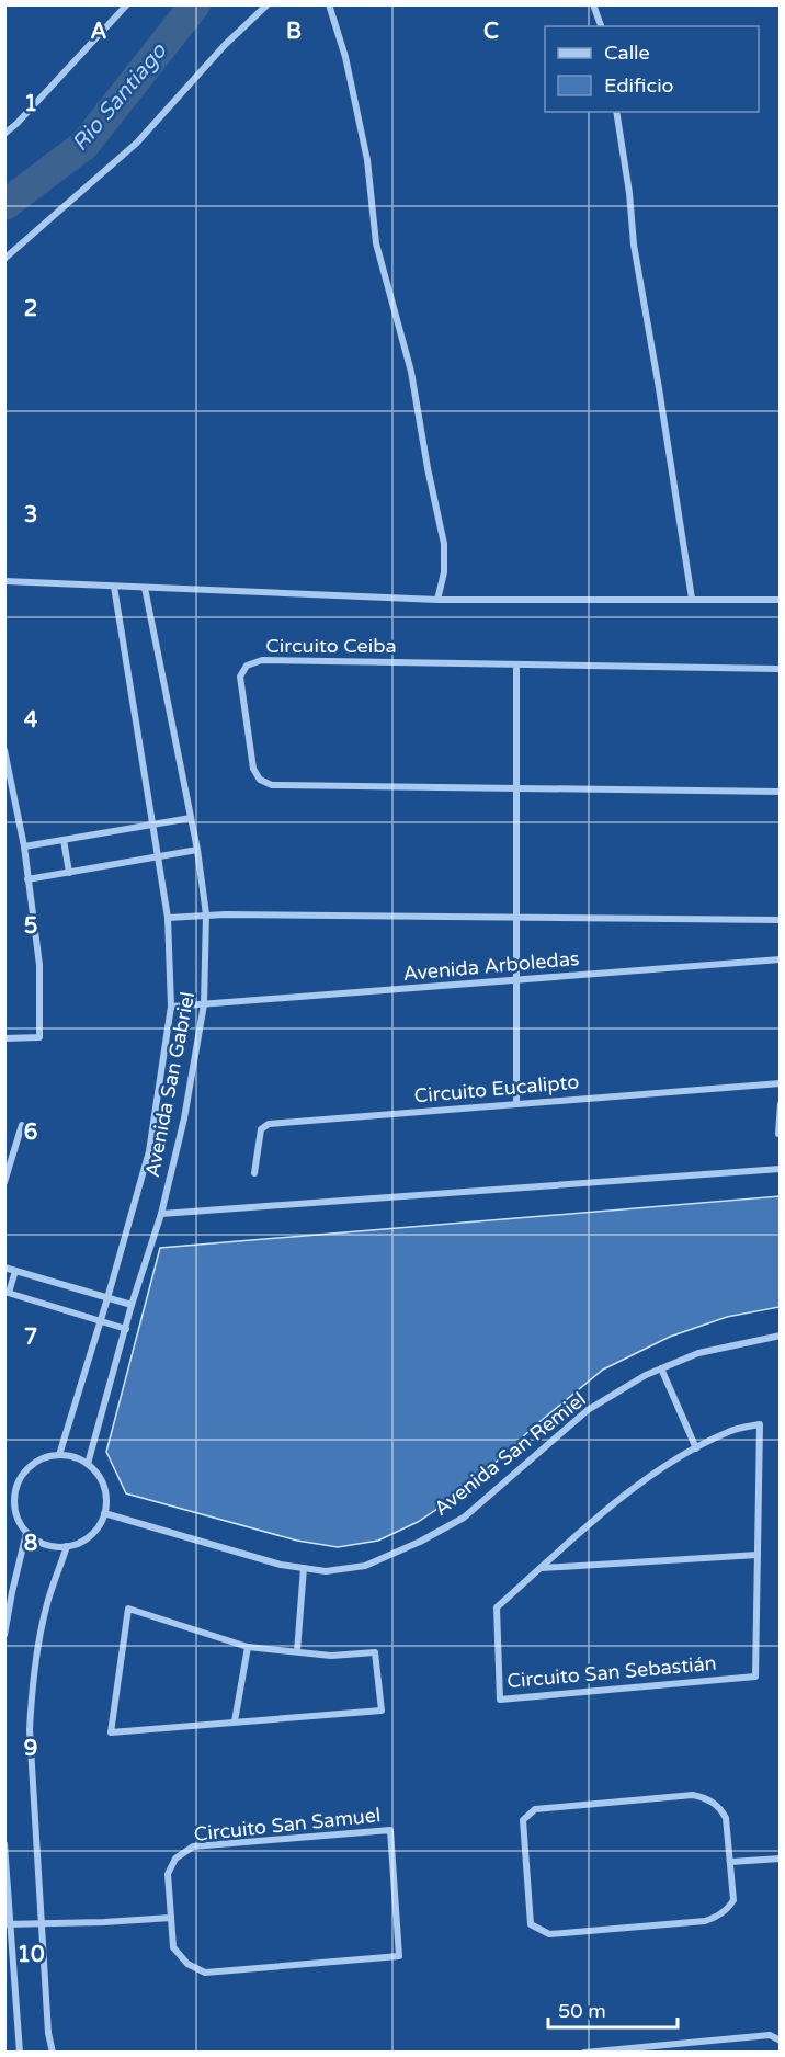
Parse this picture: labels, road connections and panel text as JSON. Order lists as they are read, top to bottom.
{
  "streets": {
    "street": [
      "Circuito Ceiba",
      "Avenida Arboledas",
      "Avenida San Gabriel",
      "Circuito Eucalipto",
      "Avenida San Remiel",
      "Circuito San Sebastián",
      "Circuito San Samuel"
    ]
  },
  "crossings": [
    ["Avenida Arboledas", "Avenida San Gabriel"],
    ["Avenida San Gabriel", "Avenida San Remiel"]
  ],
  "water": ["Rio Santiago"],
  "legend": ["Calle", "Edificio"],
  "scale_bar": "50 m",
  "grid": {
    "columns": ["A", "B", "C"],
    "rows": [
      "1",
      "2",
      "3",
      "4",
      "5",
      "6",
      "7",
      "8",
      "9",
      "10"
    ]
  }
}
